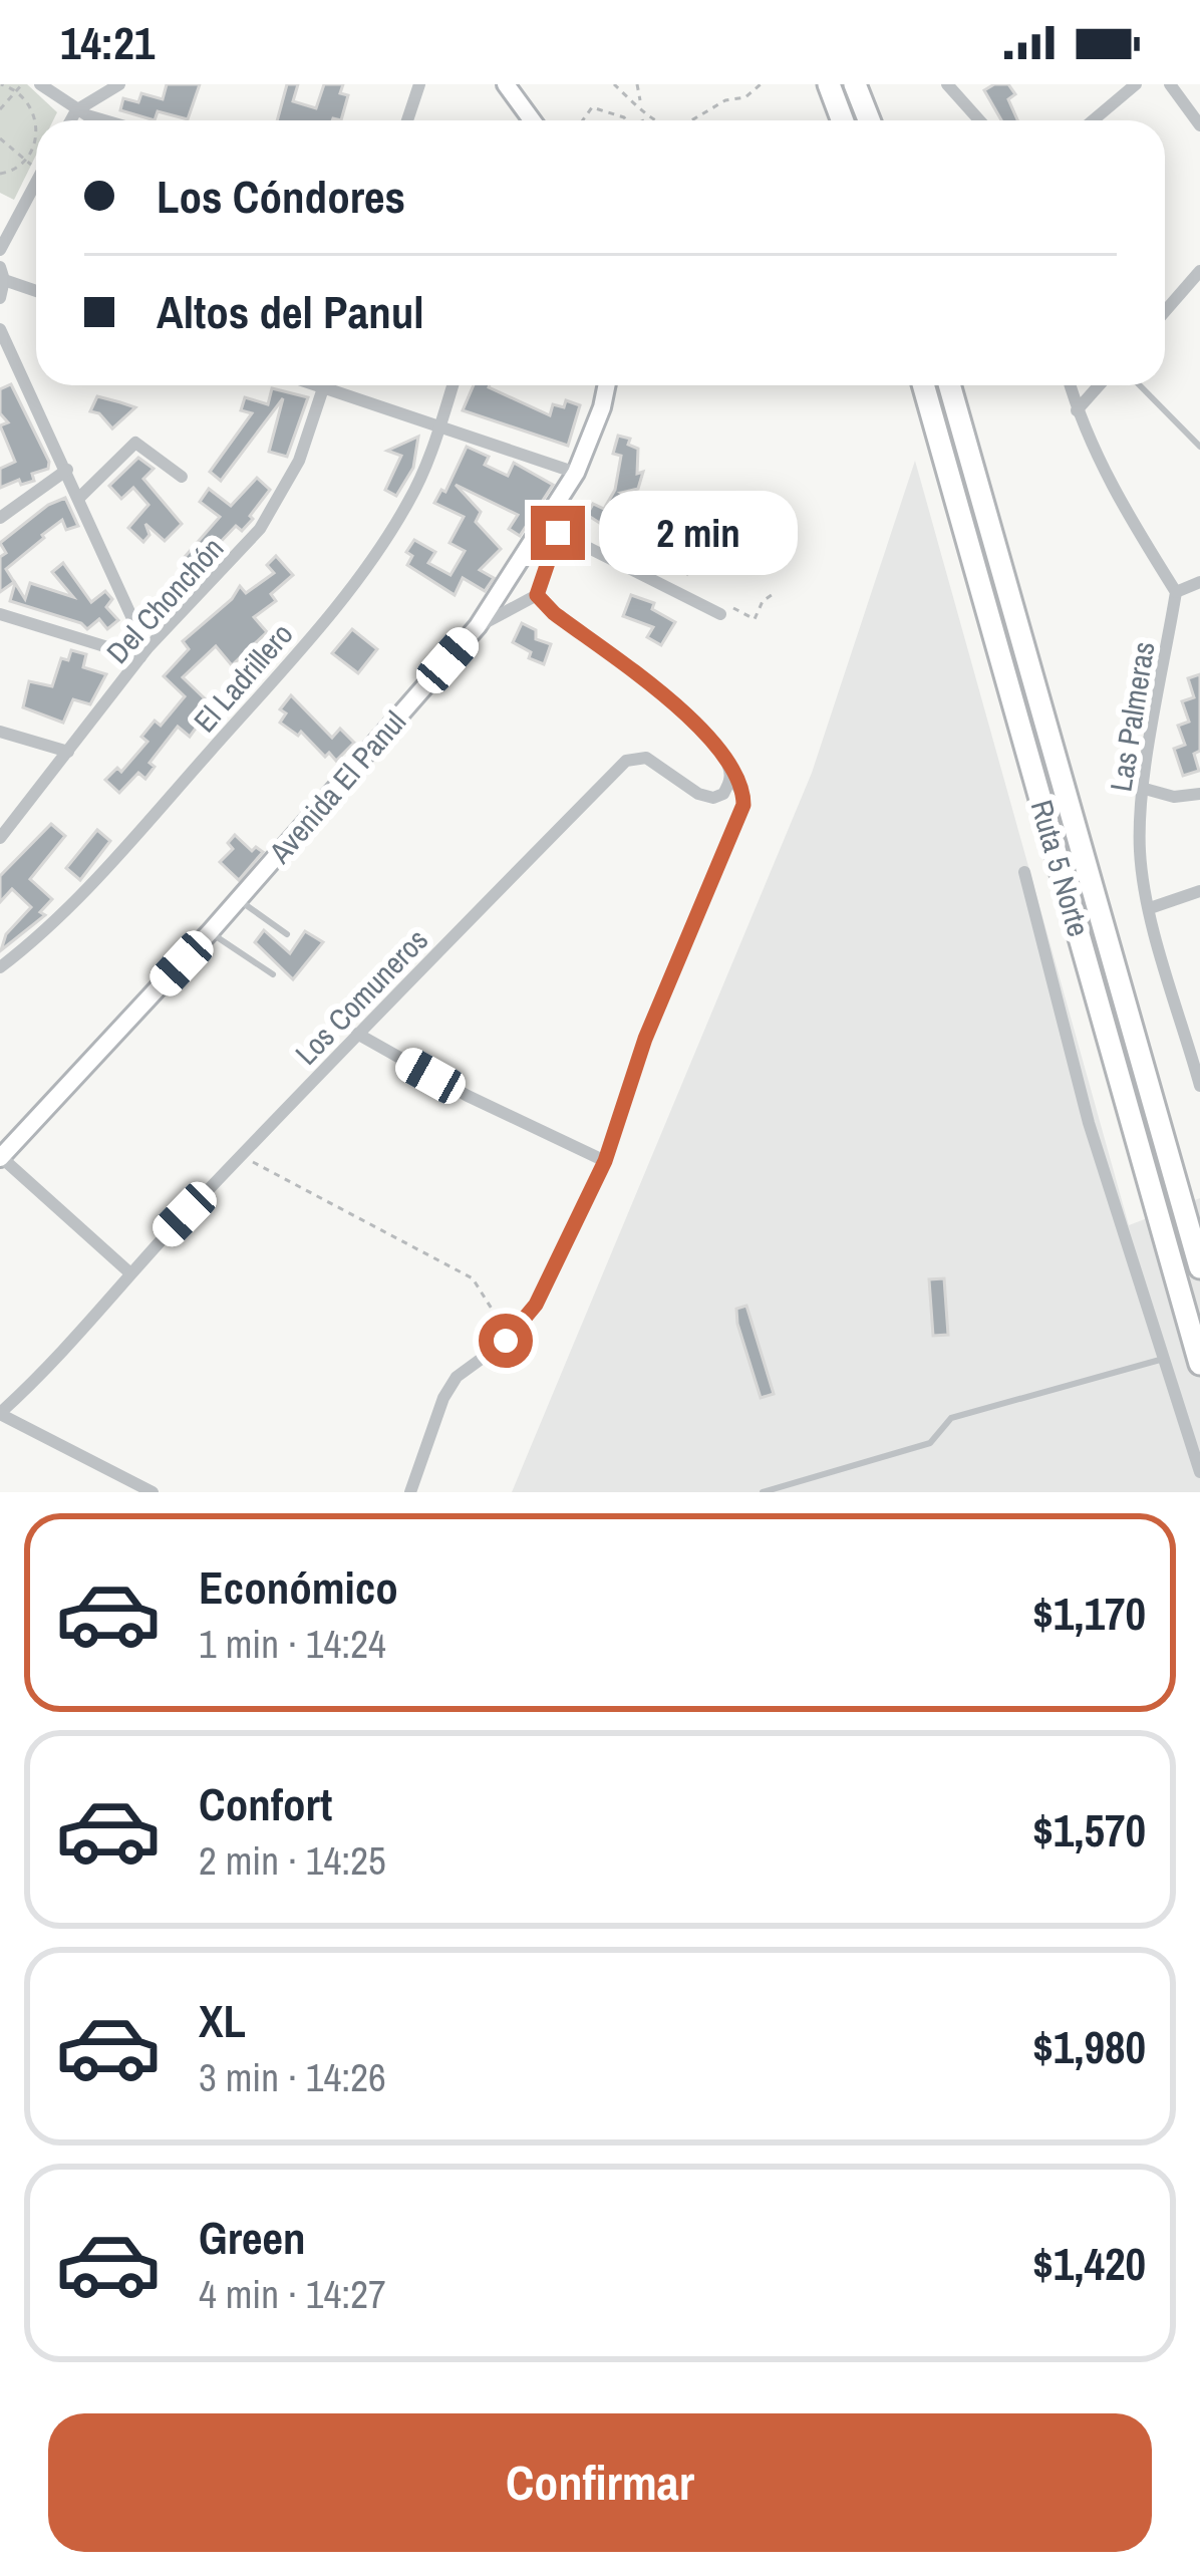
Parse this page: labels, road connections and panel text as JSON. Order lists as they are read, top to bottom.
{
  "streets": {
    "highway": ["Ruta 5 Norte"],
    "street": [
      "Del Chonchón",
      "El Ladrillero",
      "Las Palmeras",
      "Avenida El Panul",
      "Los Comuneros"
    ]
  },
  "page": {
    "status": "14:21",
    "banner": ["Los Cóndores", "Altos del Panul"],
    "bubble": "2 min",
    "list": [
      {
        "name": "Económico",
        "note": "1 min · 14:24",
        "value": "$1,170"
      },
      {
        "name": "Confort",
        "note": "2 min · 14:25",
        "value": "$1,570"
      },
      {
        "name": "XL",
        "note": "3 min · 14:26",
        "value": "$1,980"
      },
      {
        "name": "Green",
        "note": "4 min · 14:27",
        "value": "$1,420"
      }
    ],
    "buttons": "Confirmar"
  }
}
